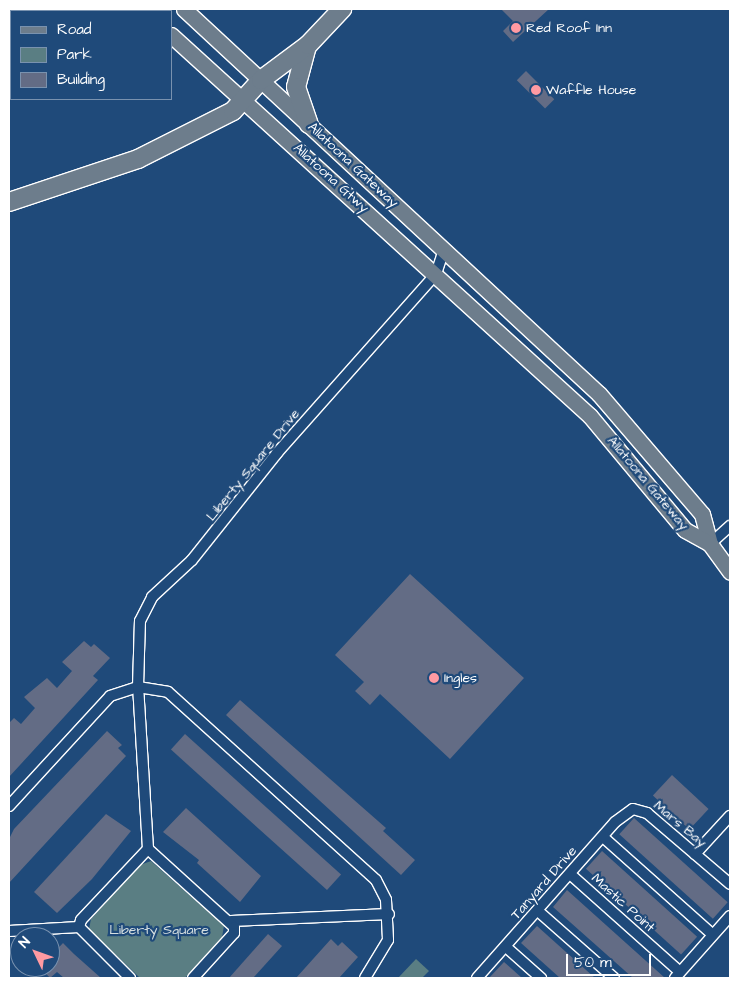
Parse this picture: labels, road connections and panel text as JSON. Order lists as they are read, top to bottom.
{
  "streets": {
    "main road": ["Allatoona Gateway", "Allatoona Gtwy"],
    "street": [
      "Liberty Square Drive",
      "Mars Bay",
      "Tanyard Drive",
      "Mastic Point"
    ]
  },
  "crossings": [
    ["Allatoona Gateway", "Allatoona Gtwy"],
    ["Allatoona Gateway", "Liberty Square Drive"],
    ["Mars Bay", "Tanyard Drive"],
    ["Tanyard Drive", "Mastic Point"]
  ],
  "parks": ["Liberty Square"],
  "places": ["Red Roof Inn", "Waffle House", "Ingles"],
  "legend": ["Road", "Park", "Building"],
  "scale_bar": "50 m",
  "north": "top left"
}
